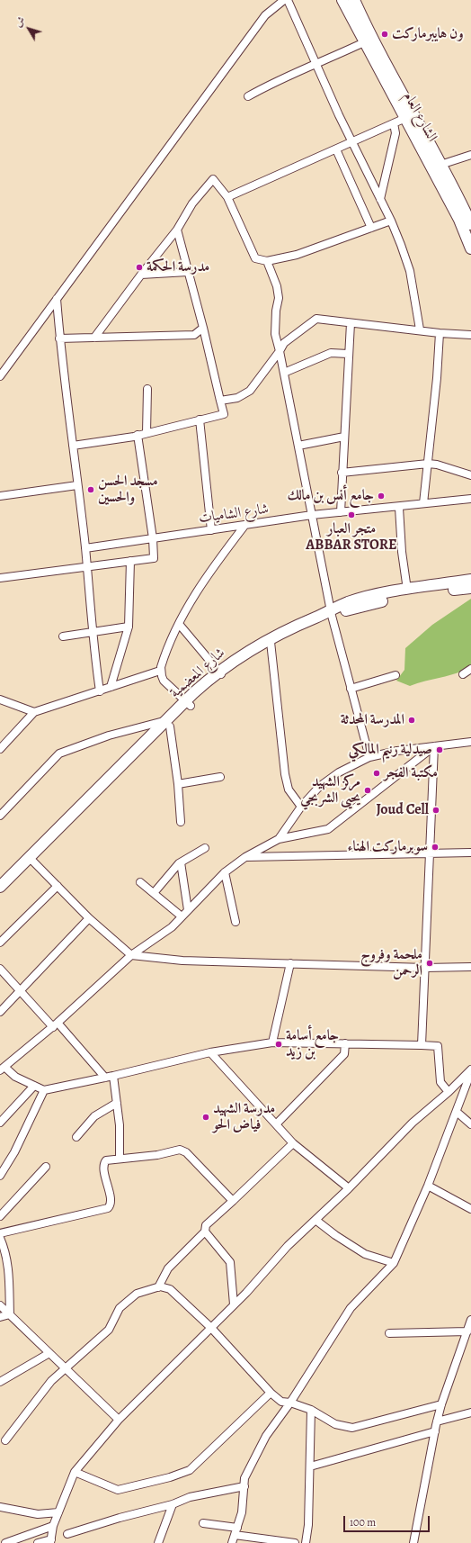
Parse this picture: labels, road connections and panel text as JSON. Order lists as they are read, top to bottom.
{
  "streets": {
    "main road": ["الشارع العام", "شارع المعضمية"],
    "street": ["شارع الشاميات"]
  },
  "places": [
    "ون هايبرماركت",
    "مدرسة الحكمة",
    "مسجد الحسن والحسين",
    "جامع أنس بن مالك",
    "متجر العبار ABBAR STORE",
    "المدرسة المحدثة",
    "صيدلية رنيم المالكي",
    "مكتبة الفجر",
    "مركز الشهيد يحيى الشربجي",
    "Joud Cell",
    "سوبرماركت الهناء",
    "ملحمة وفروج الرحمن",
    "جامع أسامة بن زيد",
    "مدرسة الشهيد فياض الحو"
  ],
  "scale_bar": "100 m",
  "north": "top left"
}
